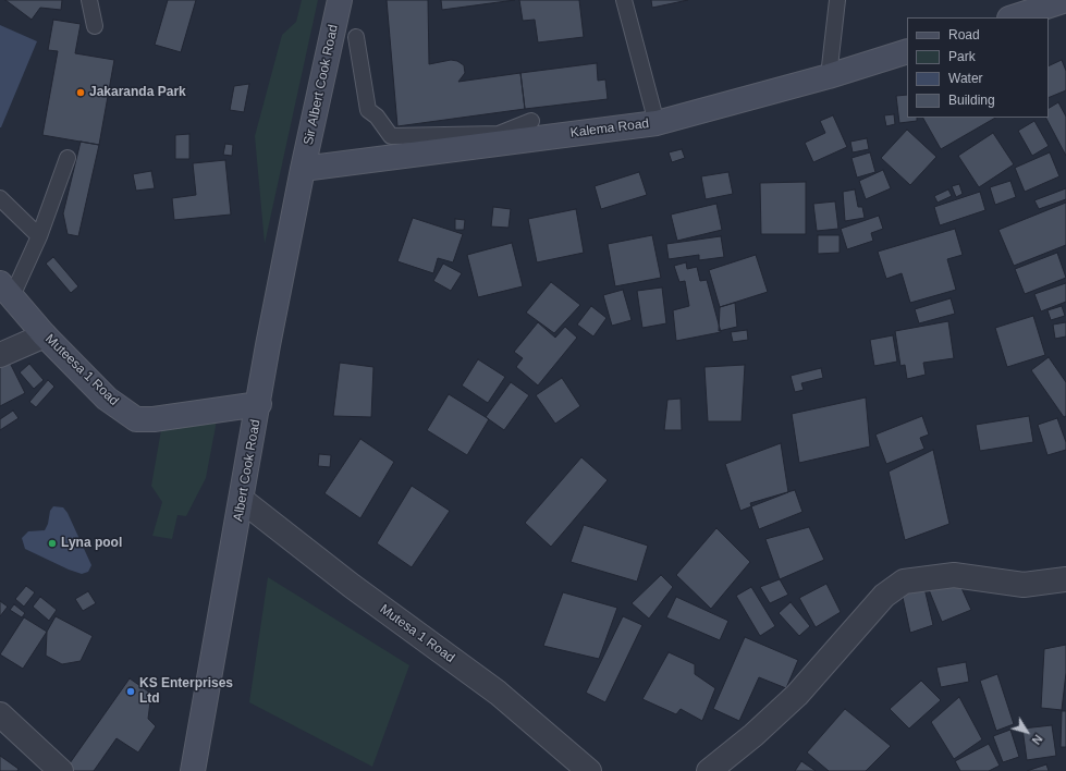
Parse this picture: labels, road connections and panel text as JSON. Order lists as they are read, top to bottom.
{
  "streets": {
    "street": [
      "Sir Albert Cook Road",
      "Kalema Road",
      "Muteesa 1 Road",
      "Albert Cook Road",
      "Mutesa 1 Road"
    ]
  },
  "crossings": [
    ["Sir Albert Cook Road", "Kalema Road"],
    ["Sir Albert Cook Road", "Albert Cook Road"],
    ["Kalema Road", "Albert Cook Road"],
    ["Muteesa 1 Road", "Albert Cook Road"],
    ["Albert Cook Road", "Mutesa 1 Road"]
  ],
  "places": ["Jakaranda Park", "Lyna pool", "KS Enterprises Ltd"],
  "legend": [
    "Road",
    "Park",
    "Water",
    "Building"
  ],
  "north": "bottom right"
}
